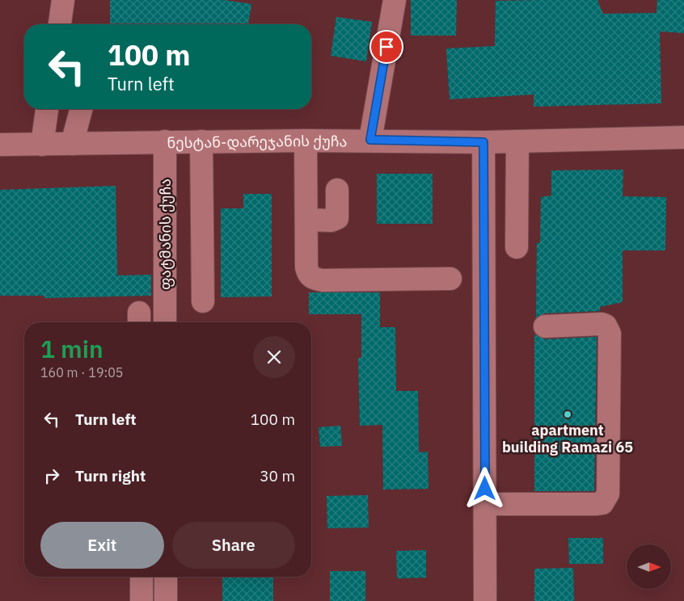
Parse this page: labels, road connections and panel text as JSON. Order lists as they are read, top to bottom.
{
  "streets": {
    "street": ["ნესტან-დარეჯანის ქუჩა", "ფატმანის ქუჩა"]
  },
  "crossings": [
    ["ნესტან-დარეჯანის ქუჩა", "ფატმანის ქუჩა"]
  ],
  "places": ["apartment building Ramazi 65"],
  "north": "right",
  "page": {
    "turn": ["100 m", "Turn left"],
    "heading": ["1 min", "160 m · 19:05"],
    "list": [
      {
        "name": "Turn left",
        "value": "100 m"
      },
      {
        "name": "Turn right",
        "value": "30 m"
      }
    ],
    "buttons": ["Exit", "Share"]
  }
}
